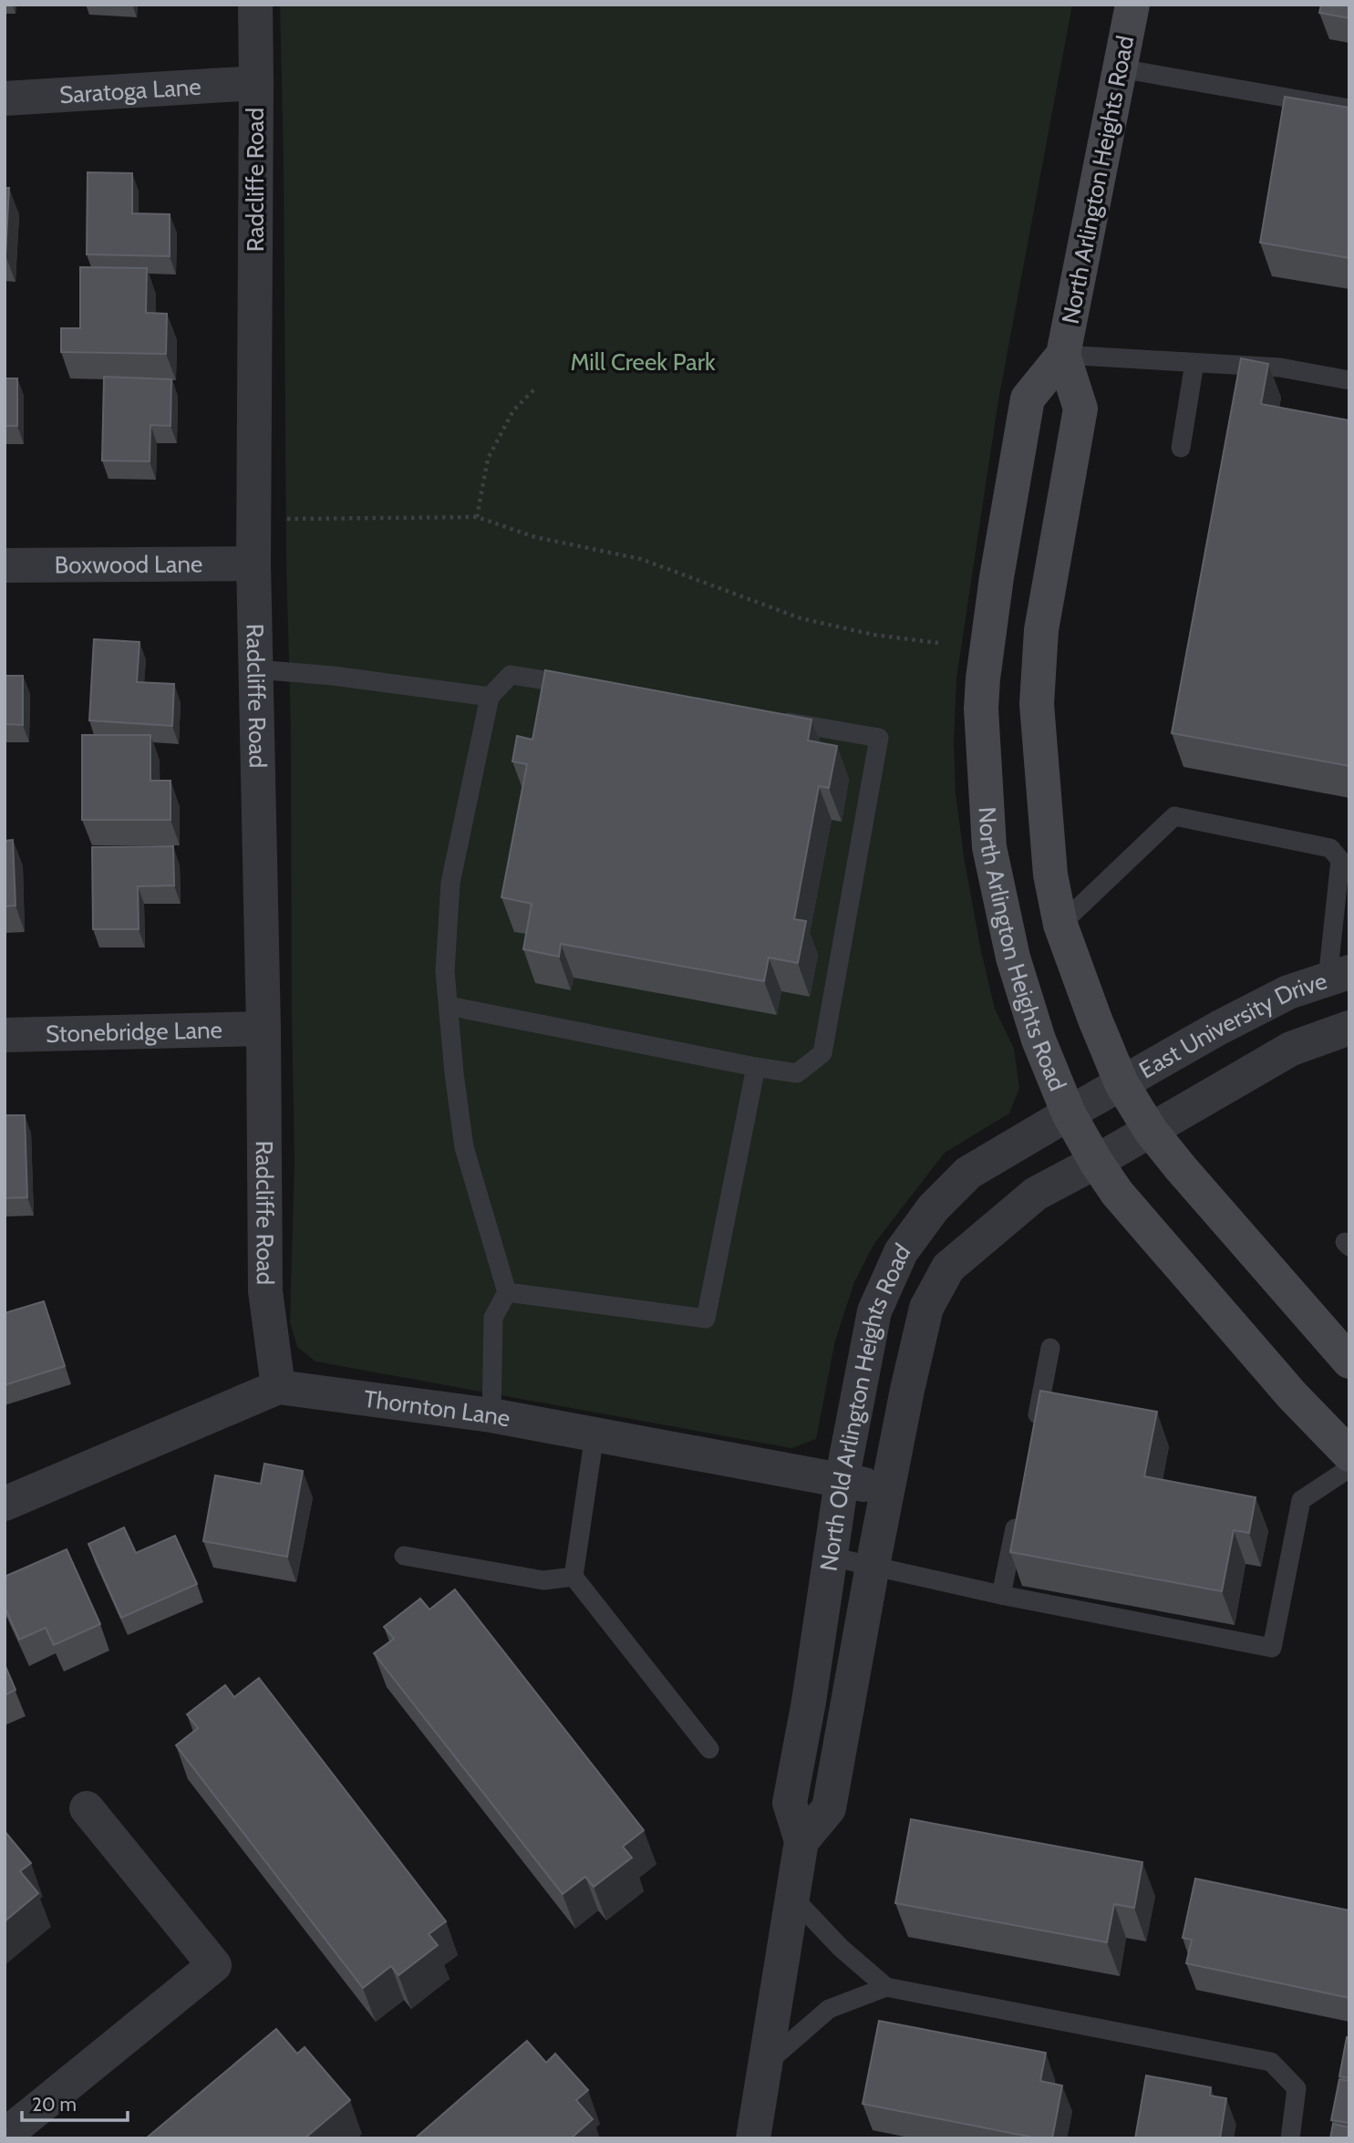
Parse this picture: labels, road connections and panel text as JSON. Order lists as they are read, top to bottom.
{
  "streets": {
    "main road": ["North Arlington Heights Road"],
    "street": [
      "Saratoga Lane",
      "Radcliffe Road",
      "Boxwood Lane",
      "East University Drive",
      "Stonebridge Lane",
      "Thornton Lane",
      "North Old Arlington Heights Road"
    ]
  },
  "crossings": [
    ["Saratoga Lane", "Radcliffe Road"],
    ["Radcliffe Road", "Boxwood Lane"],
    ["Radcliffe Road", "Stonebridge Lane"],
    ["Radcliffe Road", "Thornton Lane"],
    ["North Arlington Heights Road", "East University Drive"],
    ["North Arlington Heights Road", "North Old Arlington Heights Road"],
    ["East University Drive", "North Old Arlington Heights Road"],
    ["Thornton Lane", "North Old Arlington Heights Road"]
  ],
  "parks": ["Mill Creek Park"],
  "scale_bar": "20 m"
}
